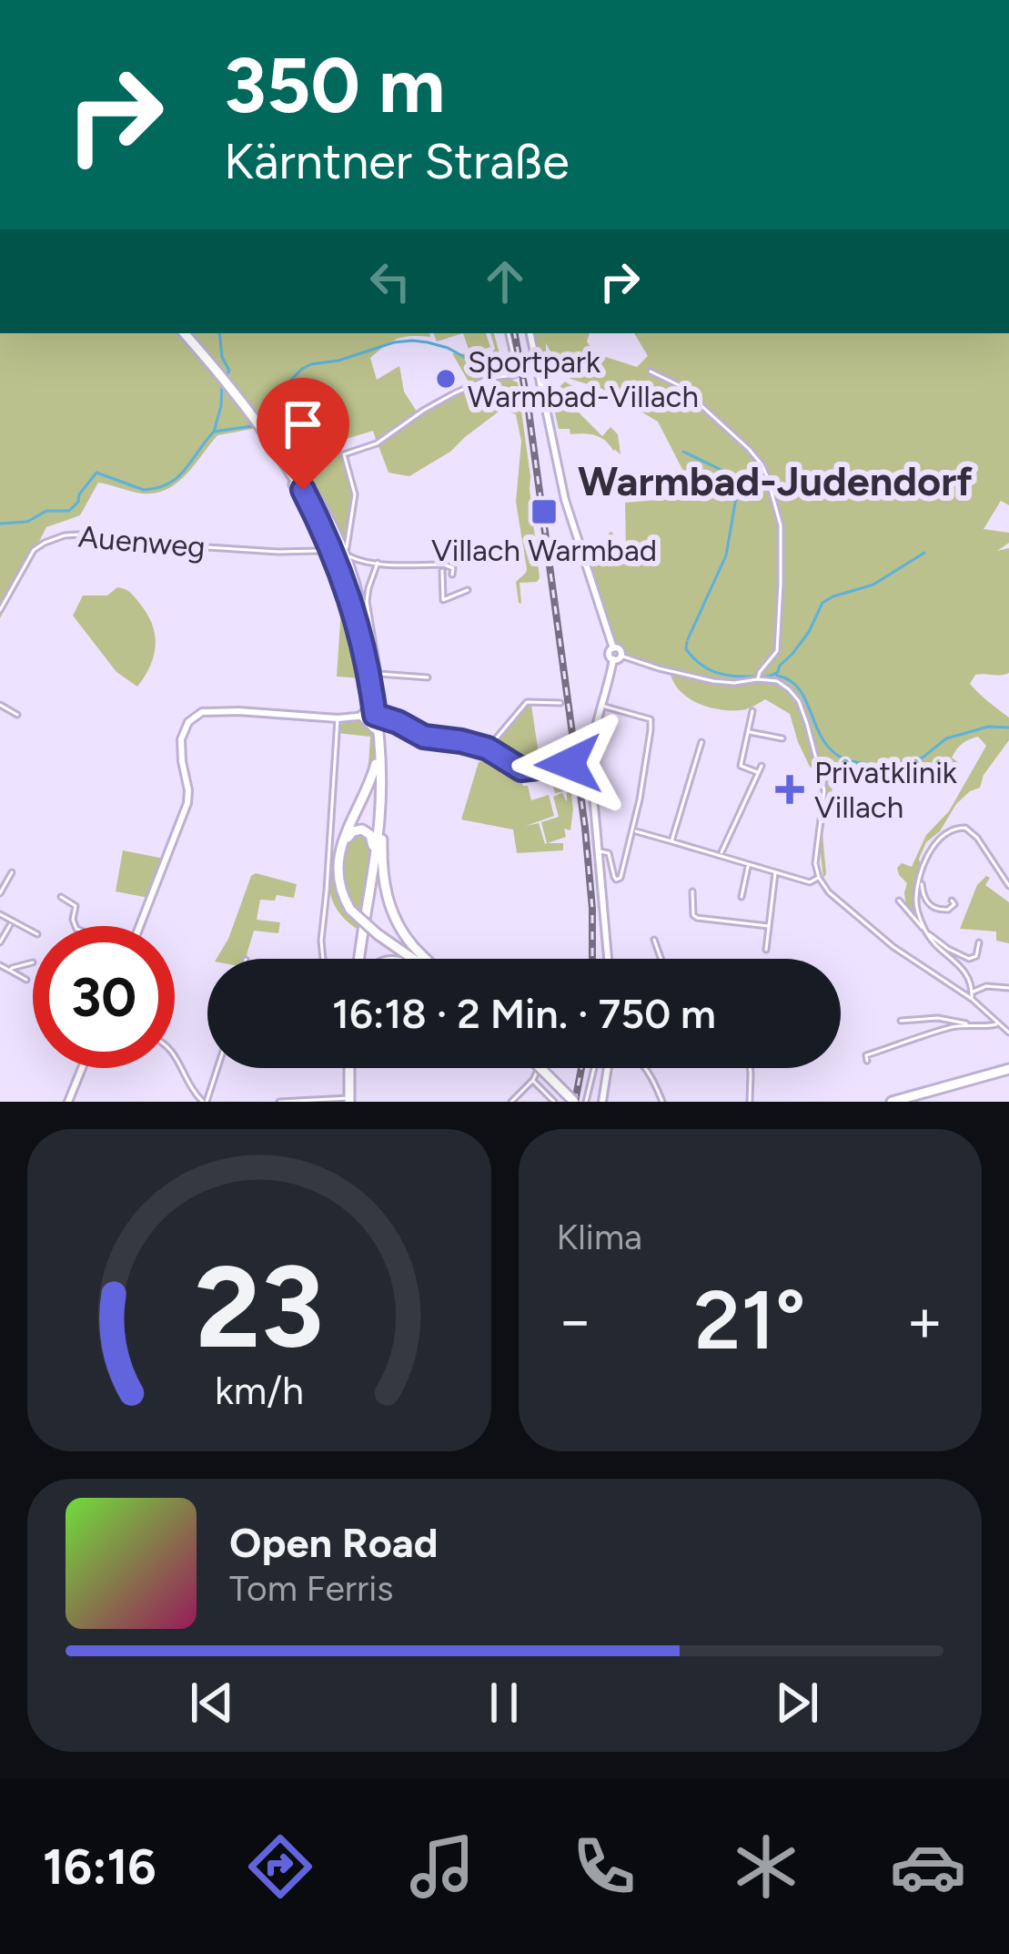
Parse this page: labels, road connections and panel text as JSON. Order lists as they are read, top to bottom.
{
  "streets": {
    "street": ["Auenweg"]
  },
  "districts": ["Warmbad-Judendorf"],
  "places": {
    "other": ["Sportpark Warmbad-Villach"],
    "transit": ["Villach Warmbad"],
    "health": ["Privatklinik Villach"]
  },
  "page": {
    "turn": ["350 m", "Kärntner Straße"],
    "limit": "30",
    "trip": "16:18 · 2 Min. · 750 m",
    "tile": "Klima",
    "heat": ["−", "21°", "+"],
    "song": ["Open Road", "Tom Ferris"],
    "tabs": "16:16",
    "gauge": ["23", "km/h"]
  }
}
